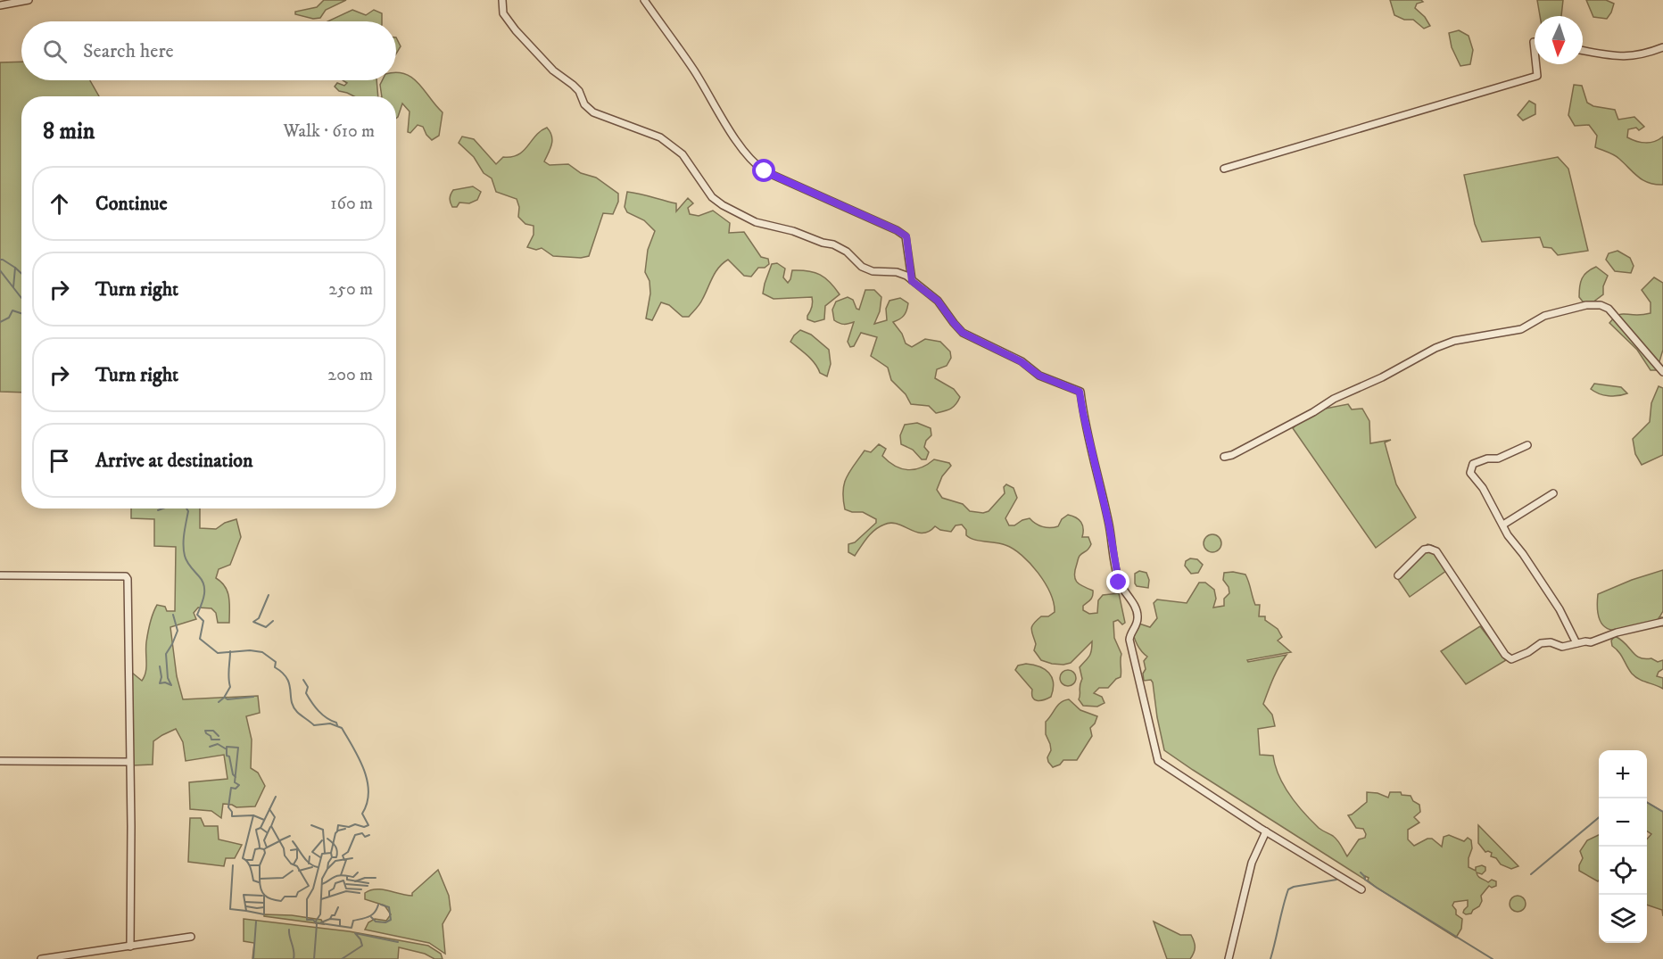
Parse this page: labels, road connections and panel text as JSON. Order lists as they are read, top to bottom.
{
  "north": "bottom",
  "page": {
    "search": "Search here",
    "heading": ["8 min", "Walk · 610 m"],
    "list": [
      ["Continue", "160 m"],
      ["Turn right", "250 m"],
      ["Turn right", "200 m"],
      "Arrive at destination"
    ],
    "map_buttons": ["+", "−"]
  }
}
